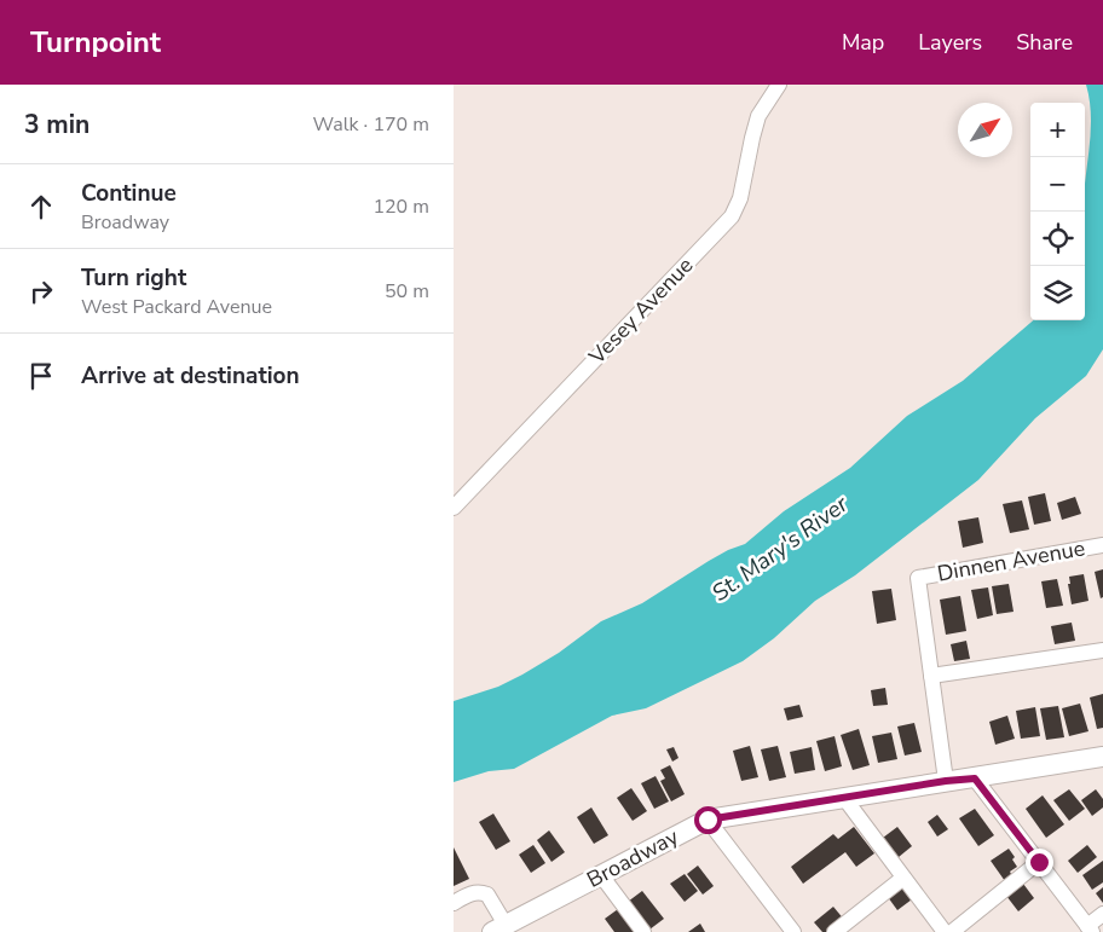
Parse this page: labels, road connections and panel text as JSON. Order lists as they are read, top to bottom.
{
  "streets": {
    "main road": ["Broadway"],
    "street": ["Vesey Avenue", "Dinnen Avenue"]
  },
  "water": ["St. Mary's River"],
  "north": "top right",
  "page": {
    "header": "Turnpoint",
    "nav": ["Map", "Layers", "Share"],
    "heading": ["3 min", "Walk · 170 m"],
    "map_buttons": ["+", "−"],
    "list": [
      ["Continue", "Broadway", "120 m"],
      ["Turn right", "West Packard Avenue", "50 m"],
      "Arrive at destination"
    ]
  }
}
